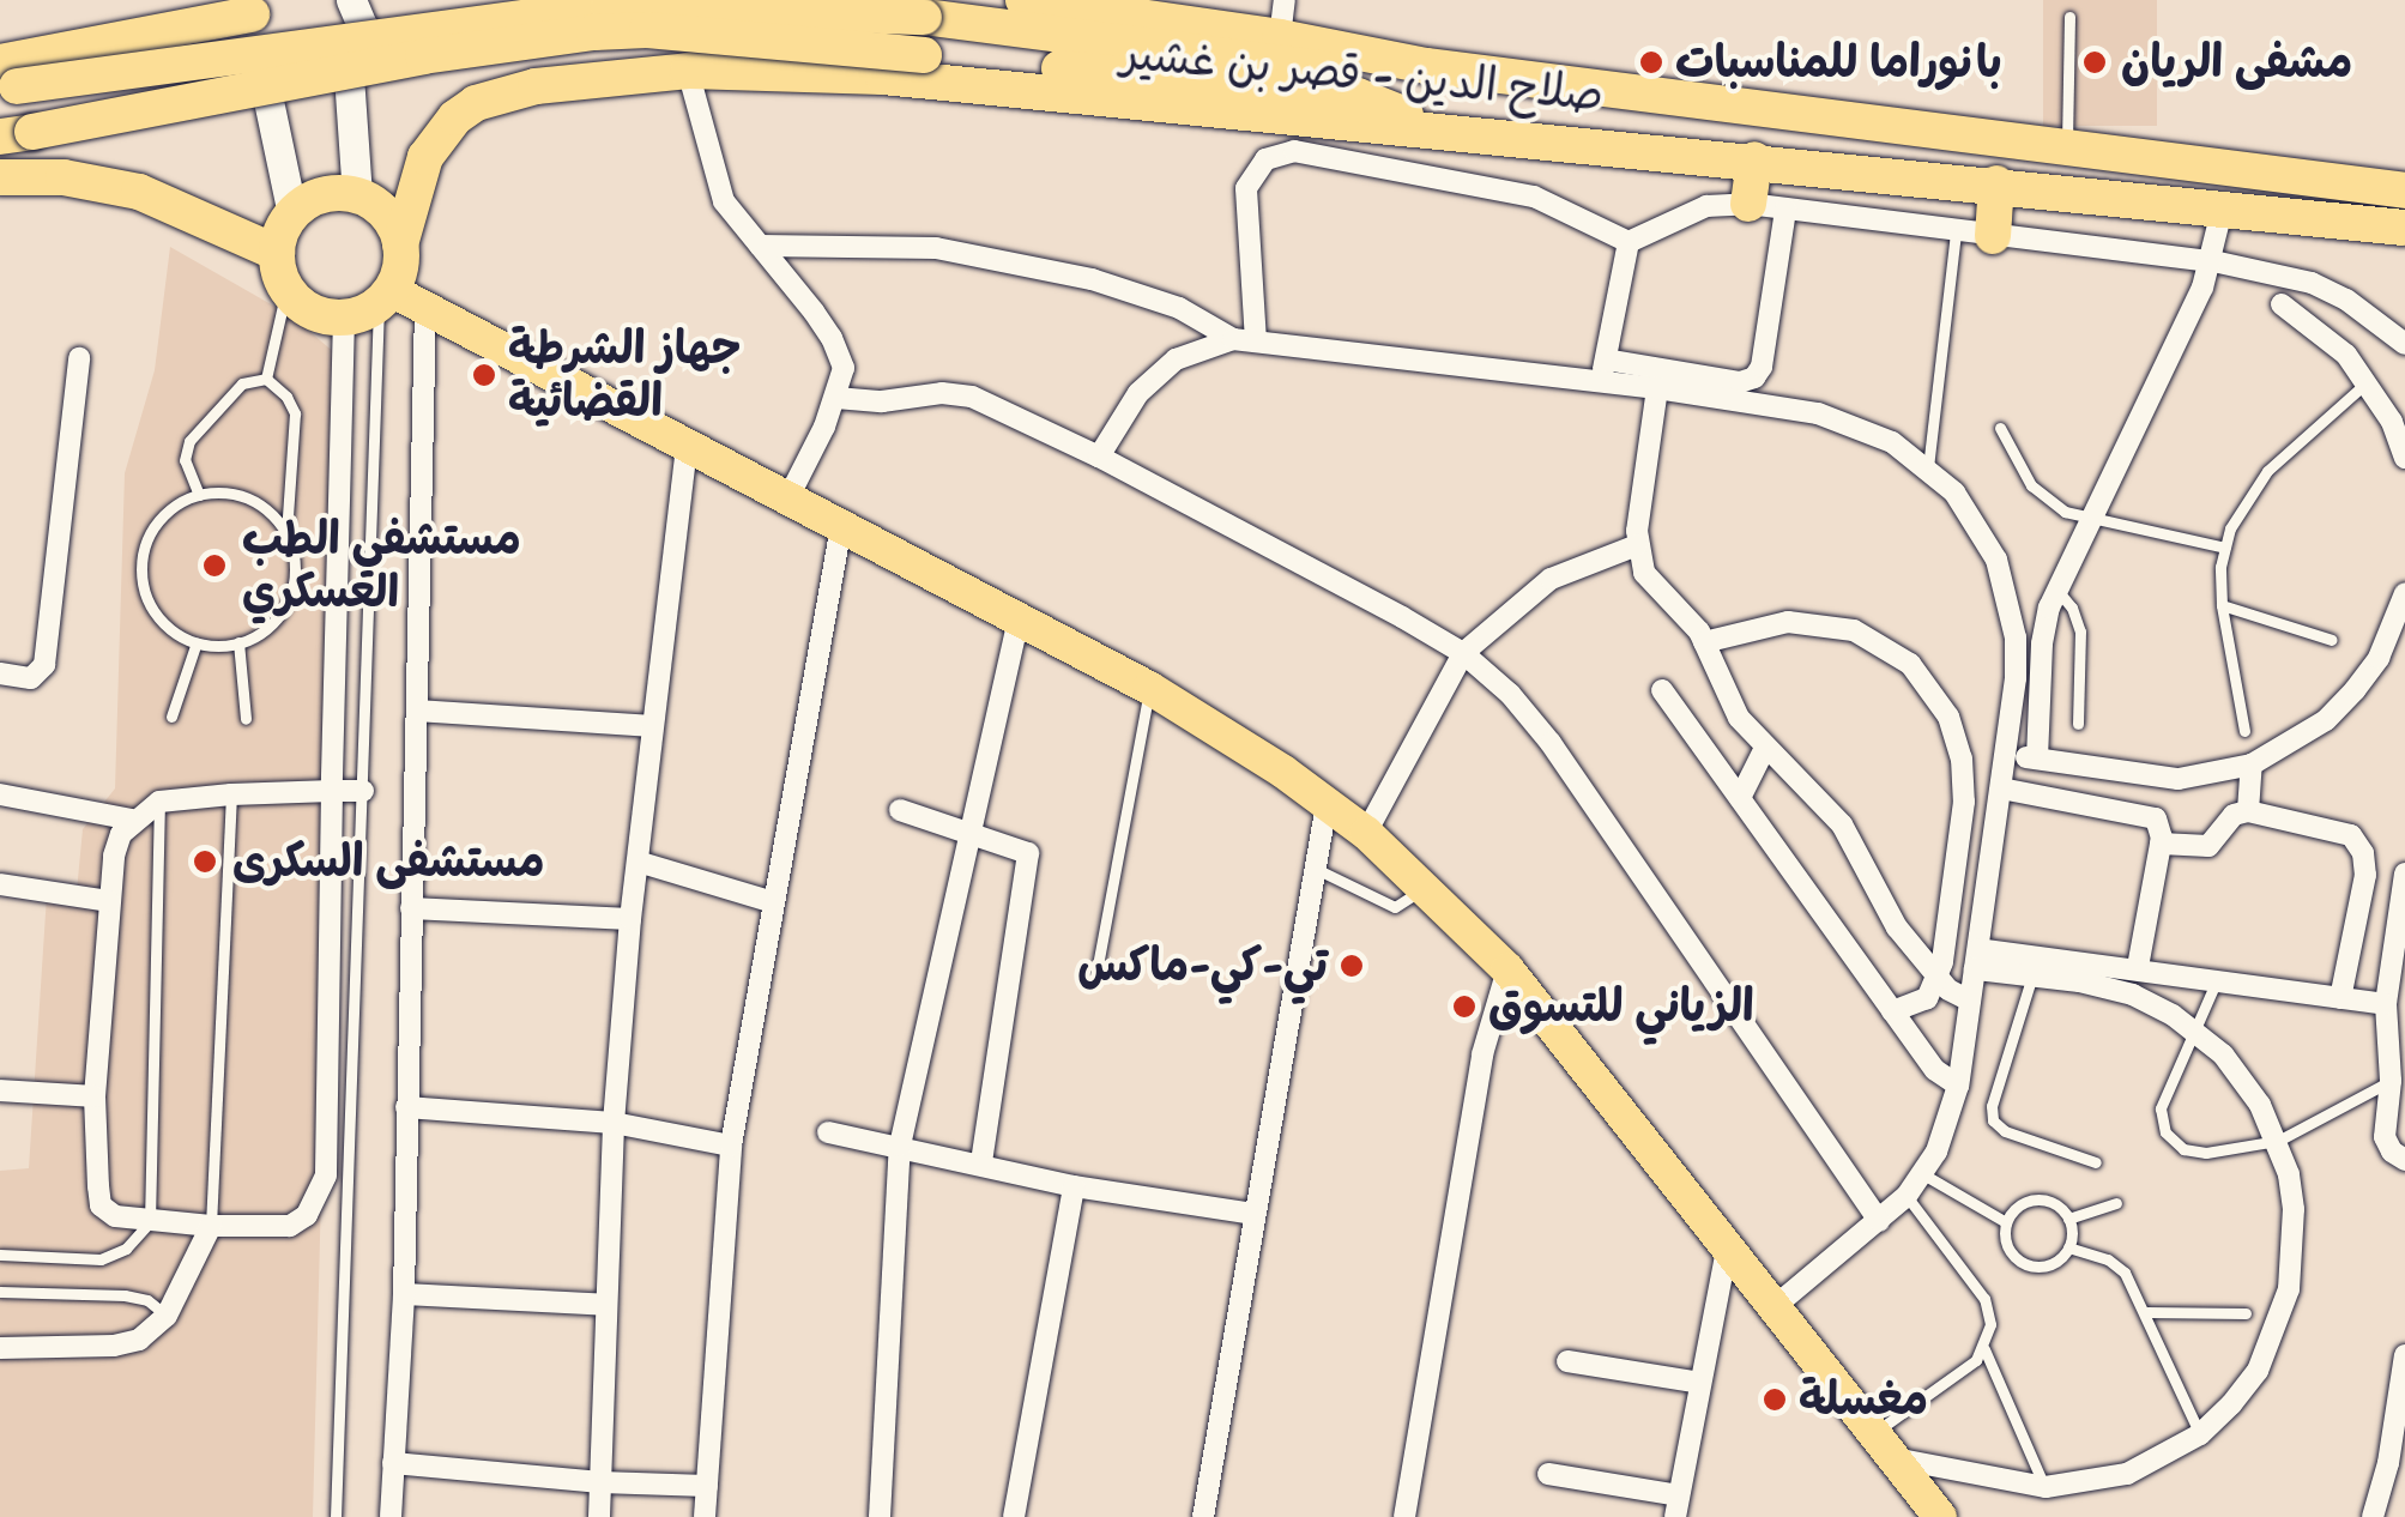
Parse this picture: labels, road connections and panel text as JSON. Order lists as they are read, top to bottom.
{
  "streets": {
    "highway": ["صلاح الدين - قصر بن غشير"]
  },
  "places": [
    "بانوراما للمناسبات",
    "مشفى الريان",
    "جهاز الشرطة القضائية",
    "مستشفي الطب العسكري",
    "مستشفى السكرى",
    "تي-كي-ماكس",
    "الزياني للتسوق",
    "مغسلة"
  ]
}
